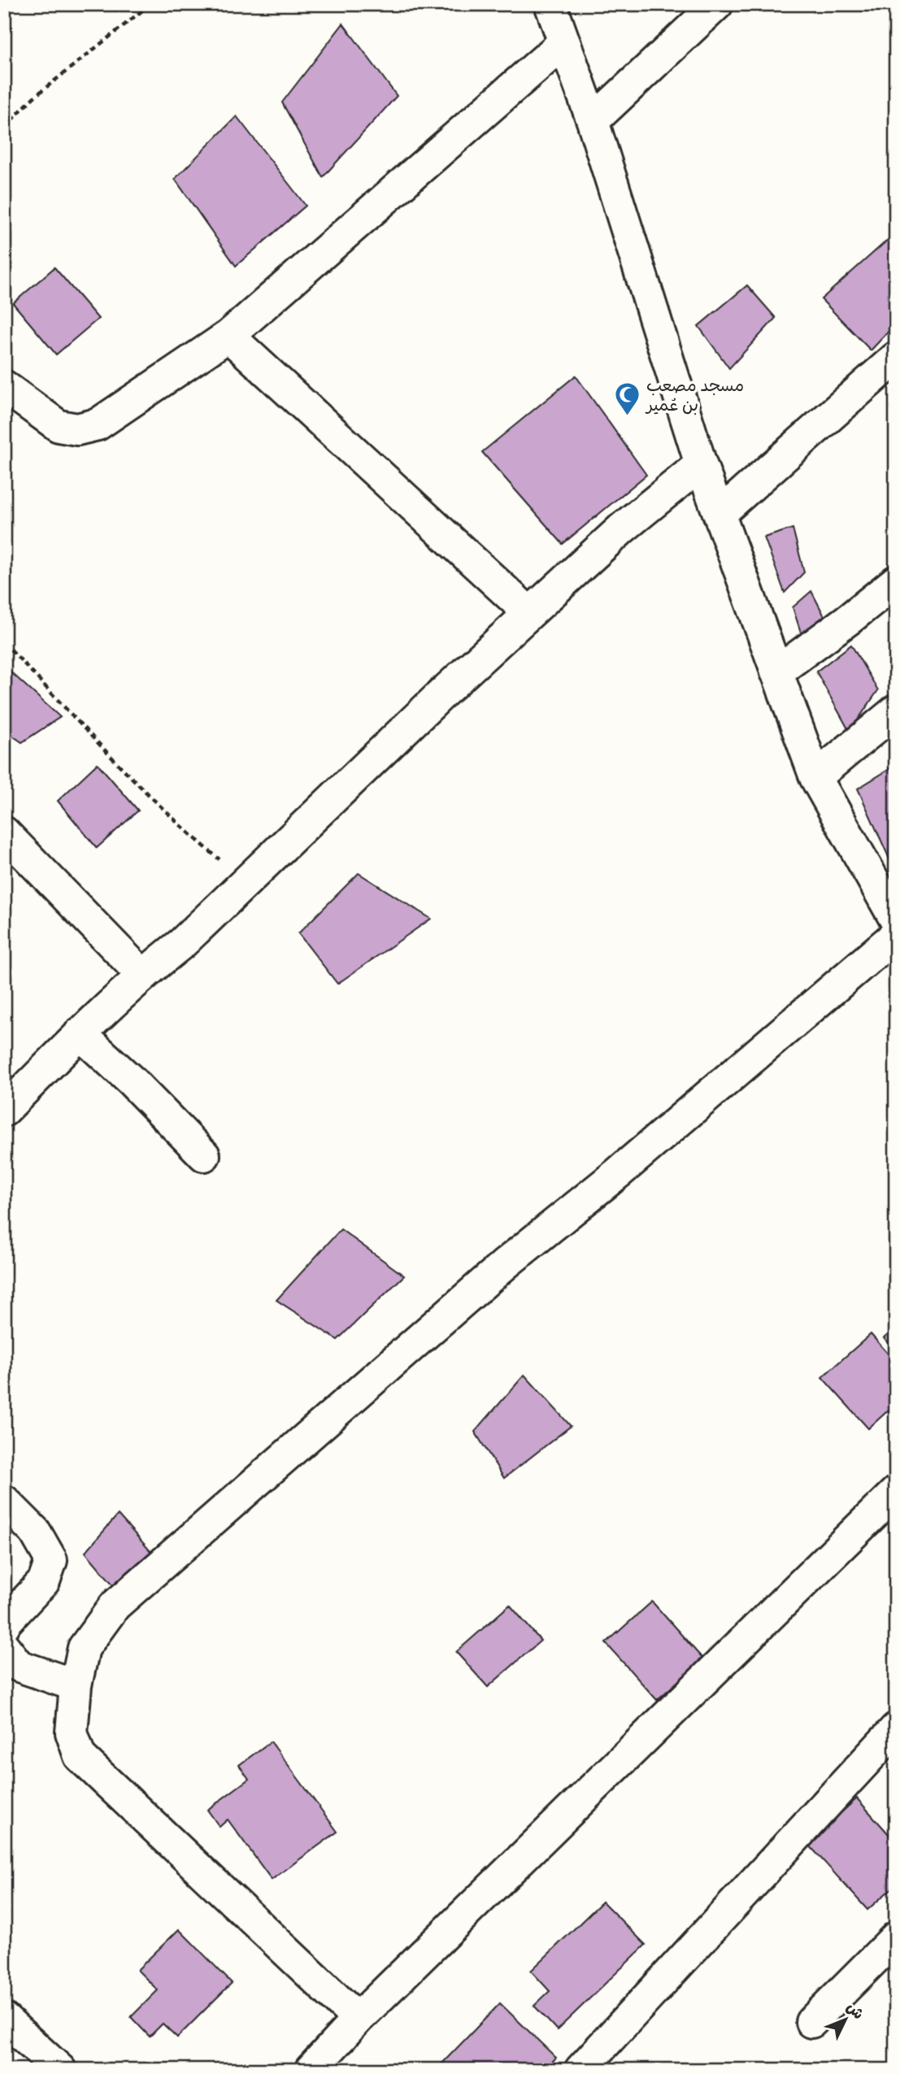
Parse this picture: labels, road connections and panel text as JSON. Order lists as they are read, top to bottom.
{
  "places": {
    "mosque": ["مسجد مصعب بن عُمير"]
  },
  "north": "top right"
}
